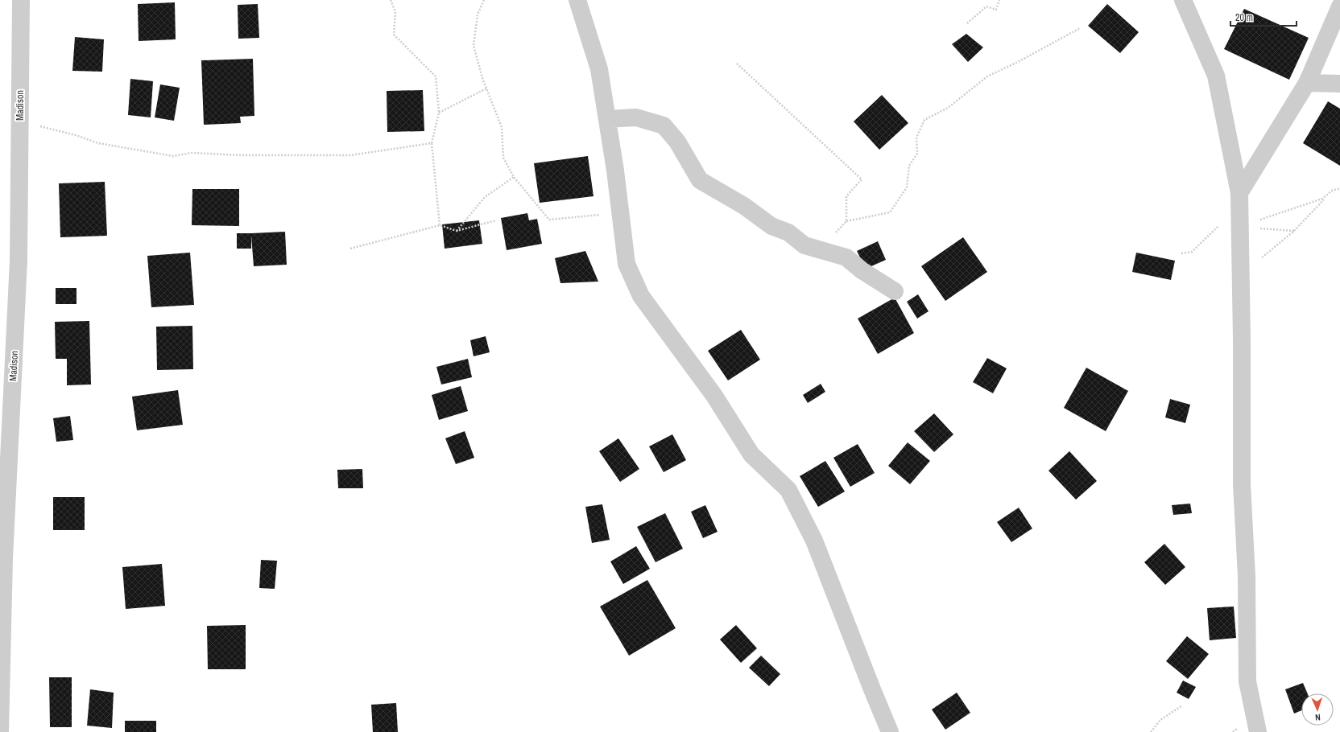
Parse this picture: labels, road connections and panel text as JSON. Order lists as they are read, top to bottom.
{
  "streets": {
    "street": ["Madison"]
  },
  "scale_bar": "20 m",
  "north": "bottom"
}
